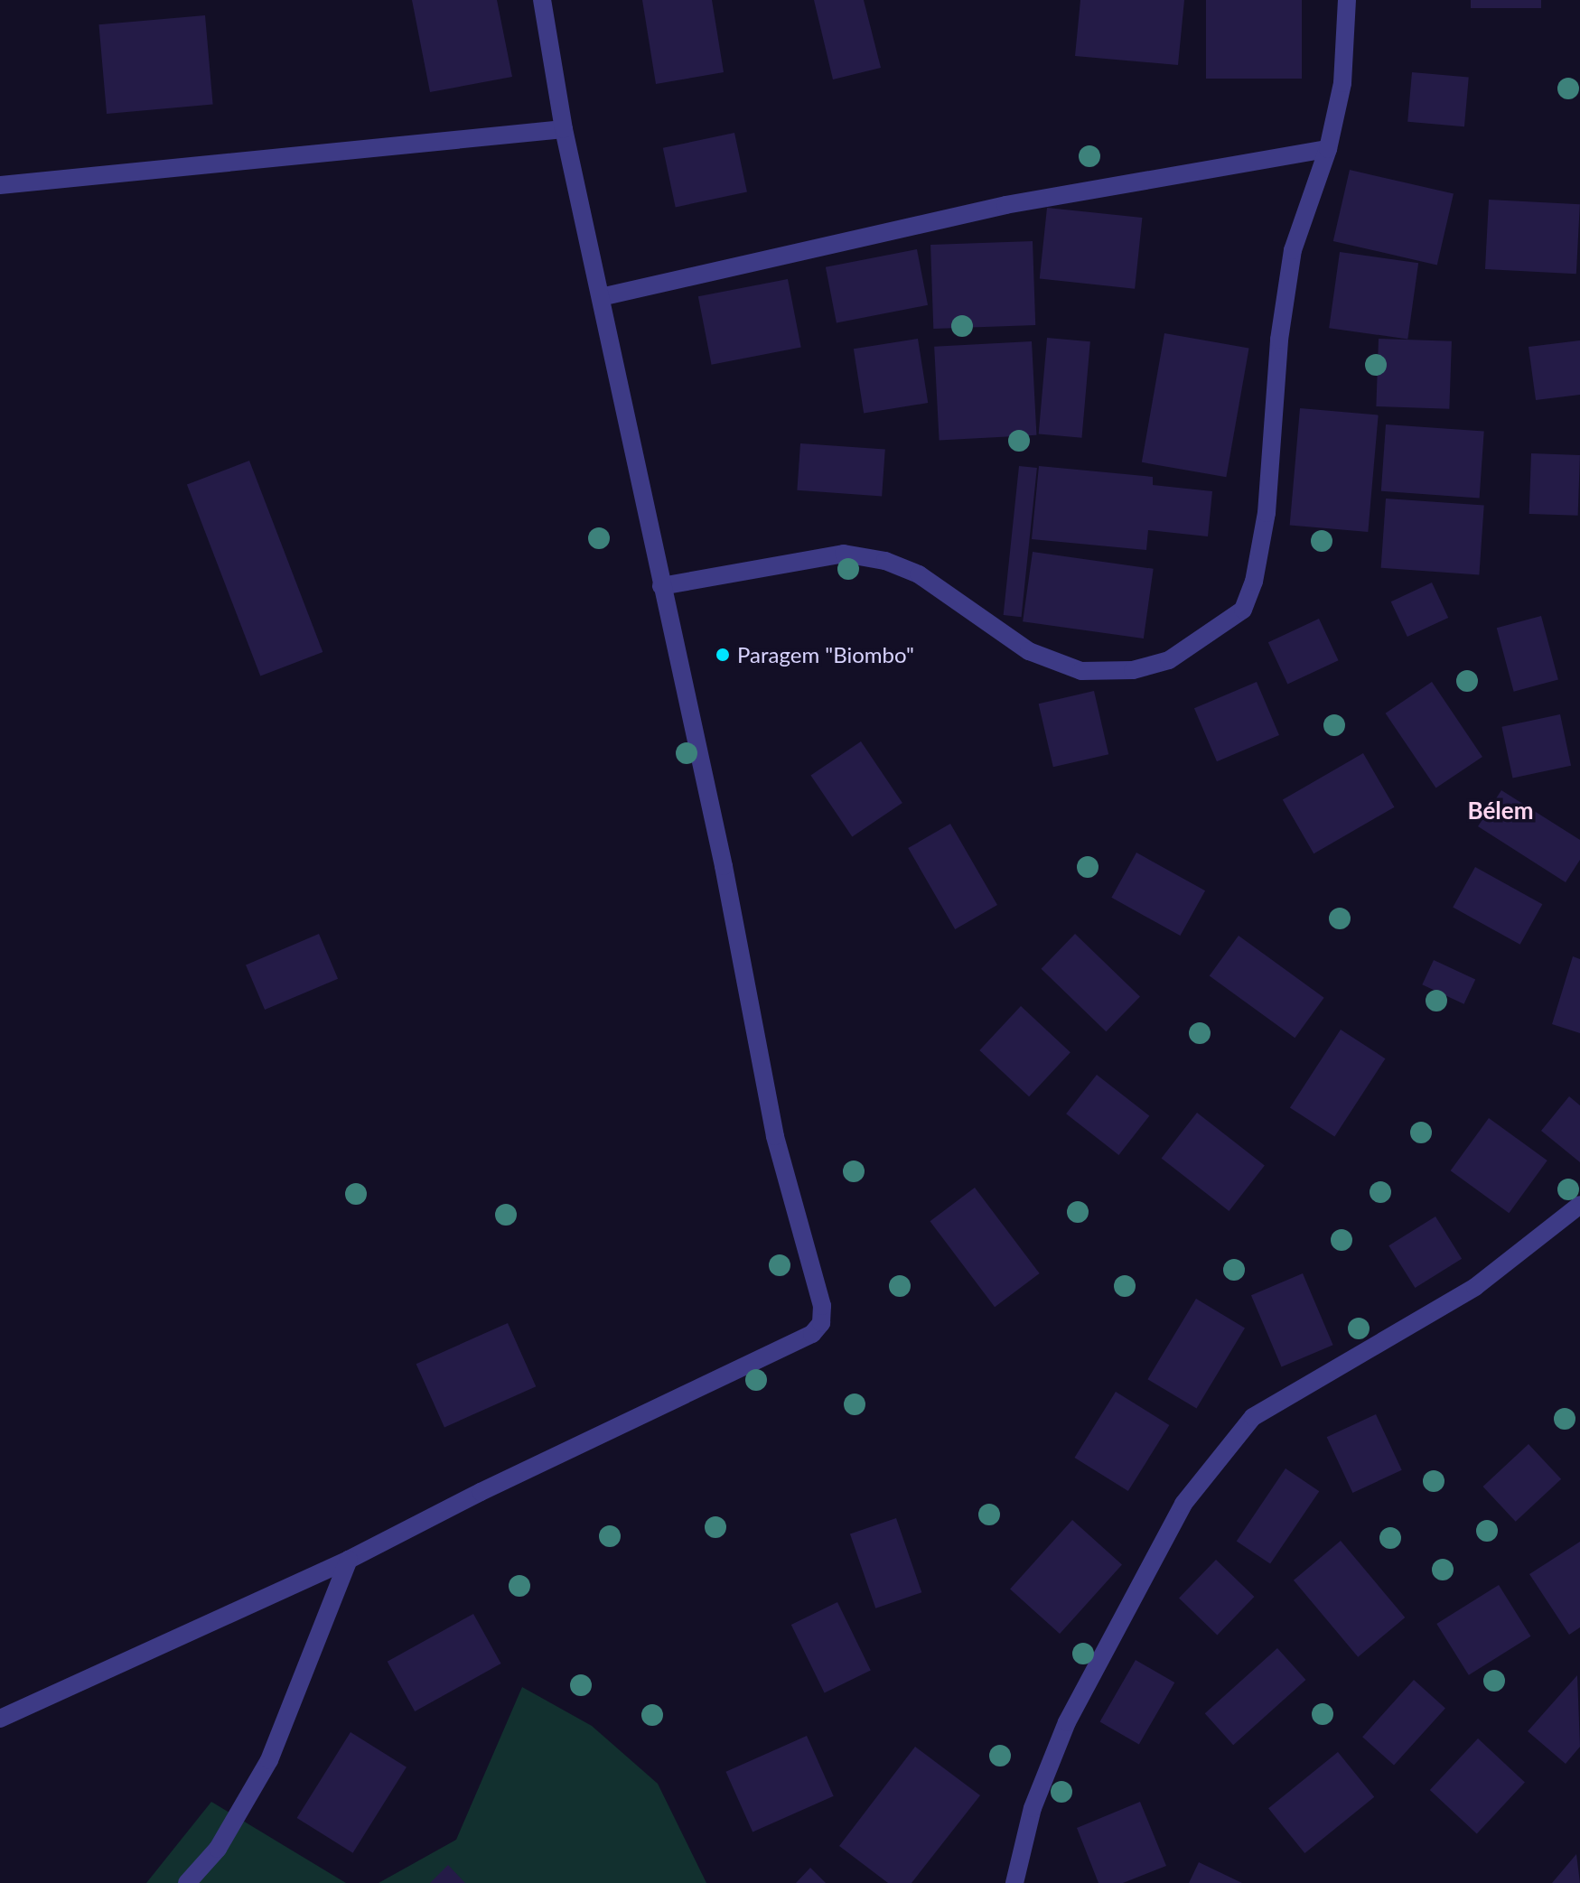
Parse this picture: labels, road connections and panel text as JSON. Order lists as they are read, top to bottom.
{
  "districts": ["Bélem"],
  "places": ["Paragem \"Biombo\""]
}
